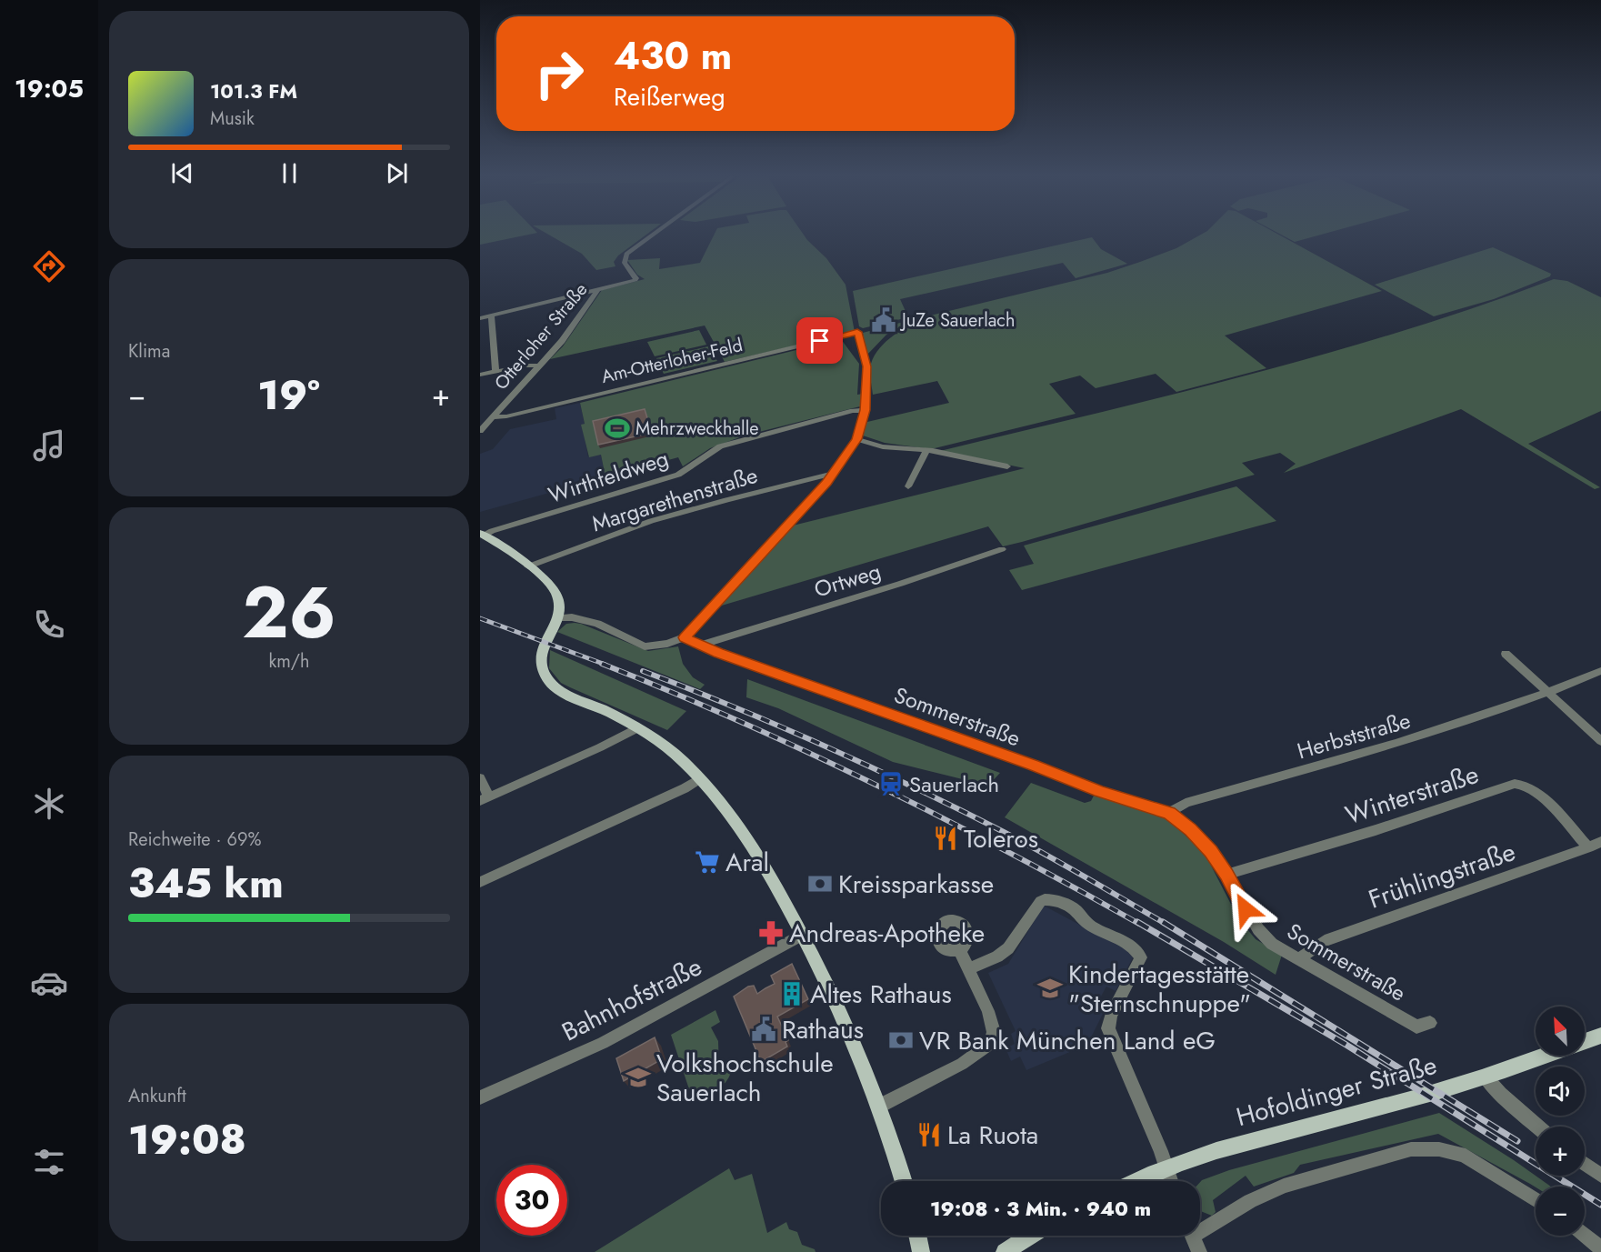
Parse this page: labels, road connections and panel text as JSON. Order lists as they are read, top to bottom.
{
  "streets": {
    "main road": ["Hofoldinger Straße"],
    "street": [
      "Otterloher Straße",
      "Am-Otterloher-Feld",
      "Wirthfeldweg",
      "Margarethenstraße",
      "Ortweg",
      "Sommerstraße",
      "Herbststraße",
      "Winterstraße",
      "Frühlingstraße",
      "Bahnhofstraße"
    ]
  },
  "crossings": [
    ["Otterloher Straße", "Am-Otterloher-Feld"],
    ["Am-Otterloher-Feld", "Wirthfeldweg"],
    ["Ortweg", "Sommerstraße"],
    ["Sommerstraße", "Herbststraße"],
    ["Sommerstraße", "Winterstraße"],
    ["Sommerstraße", "Frühlingstraße"],
    ["Winterstraße", "Frühlingstraße"]
  ],
  "places": {
    "public building": ["JuZe Sauerlach", "Rathaus"],
    "sports": ["Mehrzweckhalle"],
    "station": ["Sauerlach"],
    "restaurant": ["Toleros", "La Ruota"],
    "supermarket": ["Aral"],
    "bank": ["Kreissparkasse", "VR Bank München Land eG"],
    "pharmacy": ["Andreas-Apotheke"],
    "school or university": ["Kindertagesstätte \"Sternschnuppe\"", "Volkshochschule Sauerlach"],
    "building": ["Altes Rathaus"]
  },
  "north": "top left",
  "page": {
    "tabs": "19:05",
    "turn": ["430 m", "Reißerweg"],
    "song": ["101.3 FM", "Musik"],
    "tile": [
      "Klima",
      ["26", "km/h"],
      ["Reichweite · 69%", "345 km"],
      ["Ankunft", "19:08"]
    ],
    "heat": ["−", "19°", "+"],
    "map_buttons": ["+", "−"],
    "limit": "30",
    "trip": "19:08 · 3 Min. · 940 m"
  }
}
